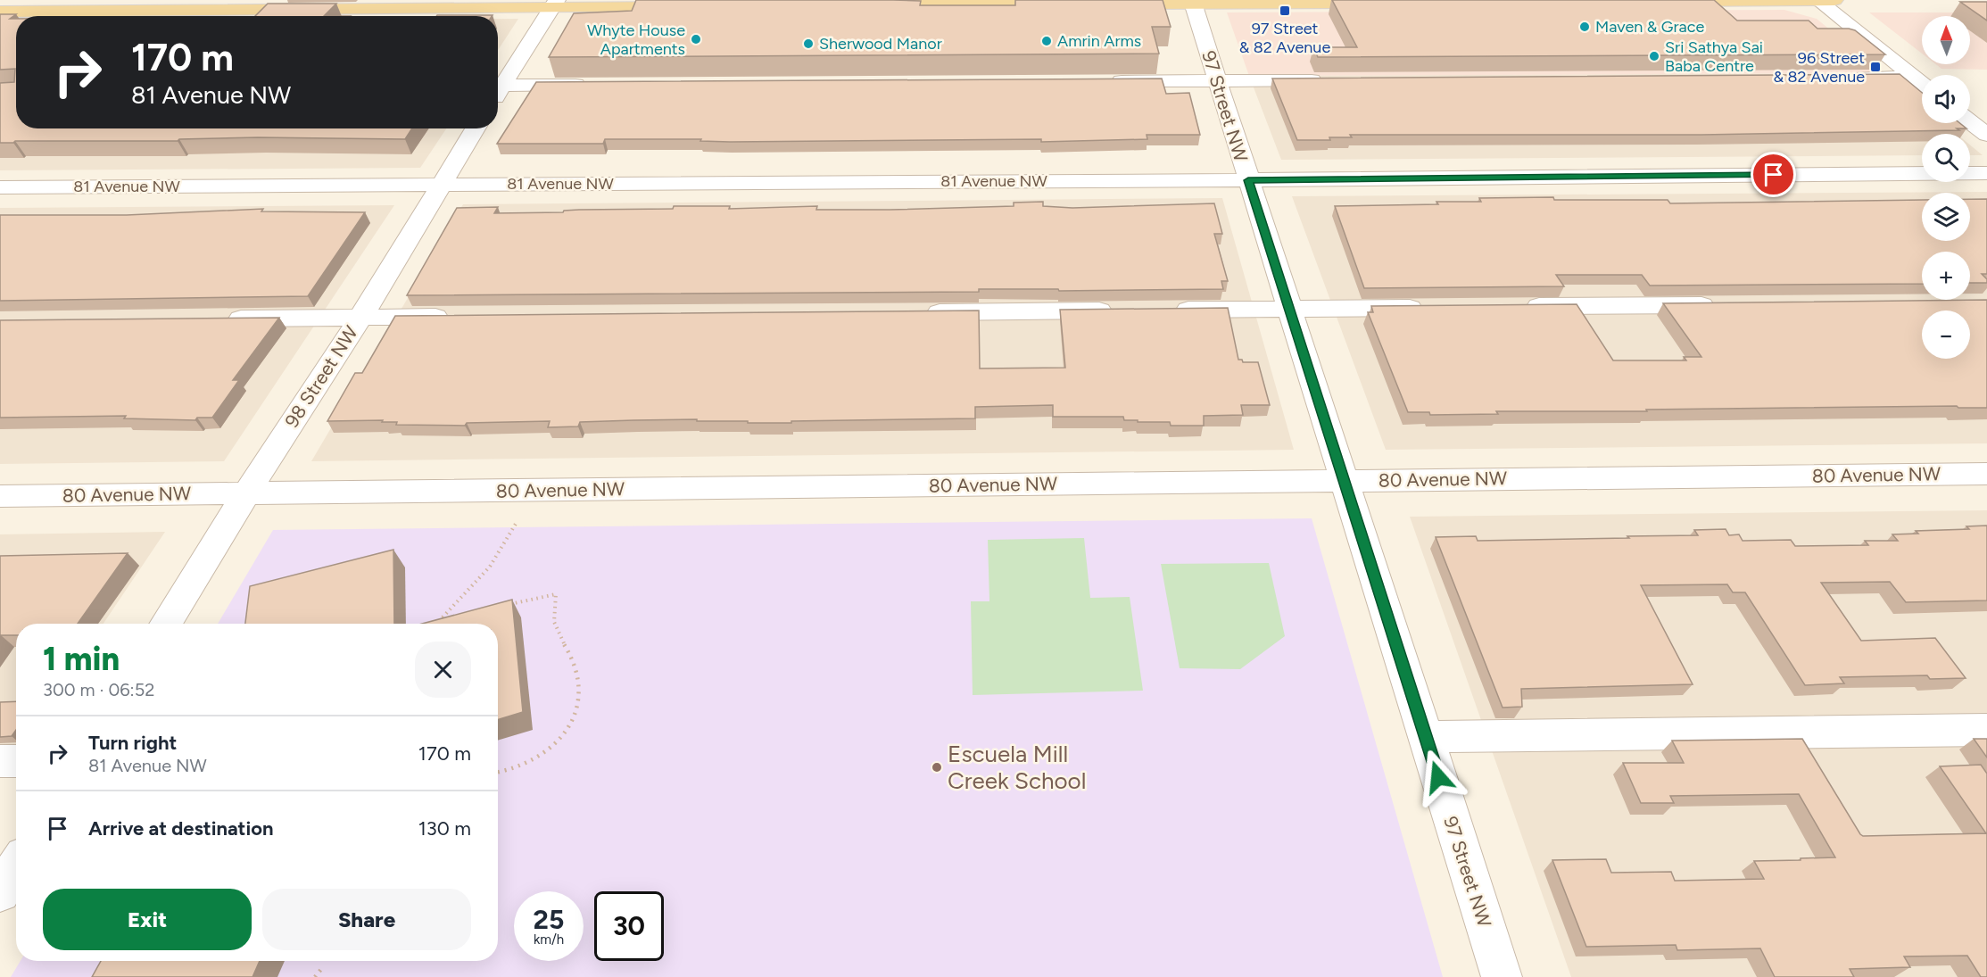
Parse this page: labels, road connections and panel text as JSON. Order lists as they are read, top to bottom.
{
  "streets": {
    "street": [
      "97 Street NW",
      "81 Avenue NW",
      "98 Street NW",
      "80 Avenue NW"
    ]
  },
  "crossings": [
    ["97 Street NW", "81 Avenue NW"],
    ["97 Street NW", "80 Avenue NW"],
    ["81 Avenue NW", "98 Street NW"],
    ["98 Street NW", "80 Avenue NW"]
  ],
  "places": {
    "transit": ["97 Street & 82 Avenue", "96 Street & 82 Avenue"],
    "other": [
      "Maven & Grace",
      "Whyte House Apartments",
      "Amrin Arms",
      "Sherwood Manor",
      "Sri Sathya Sai Baba Centre",
      "Escuela Mill Creek School"
    ]
  },
  "north": "top",
  "page": {
    "map_buttons": ["+", "−"],
    "turn": ["170 m", "81 Avenue NW"],
    "heading": ["1 min", "300 m · 06:52"],
    "list": [
      {
        "name": "Turn right",
        "note": "81 Avenue NW",
        "value": "170 m"
      },
      {
        "name": "Arrive at destination",
        "value": "130 m"
      }
    ],
    "buttons": ["Exit", "Share"],
    "speed": "25 km/h",
    "limit": "30"
  }
}
